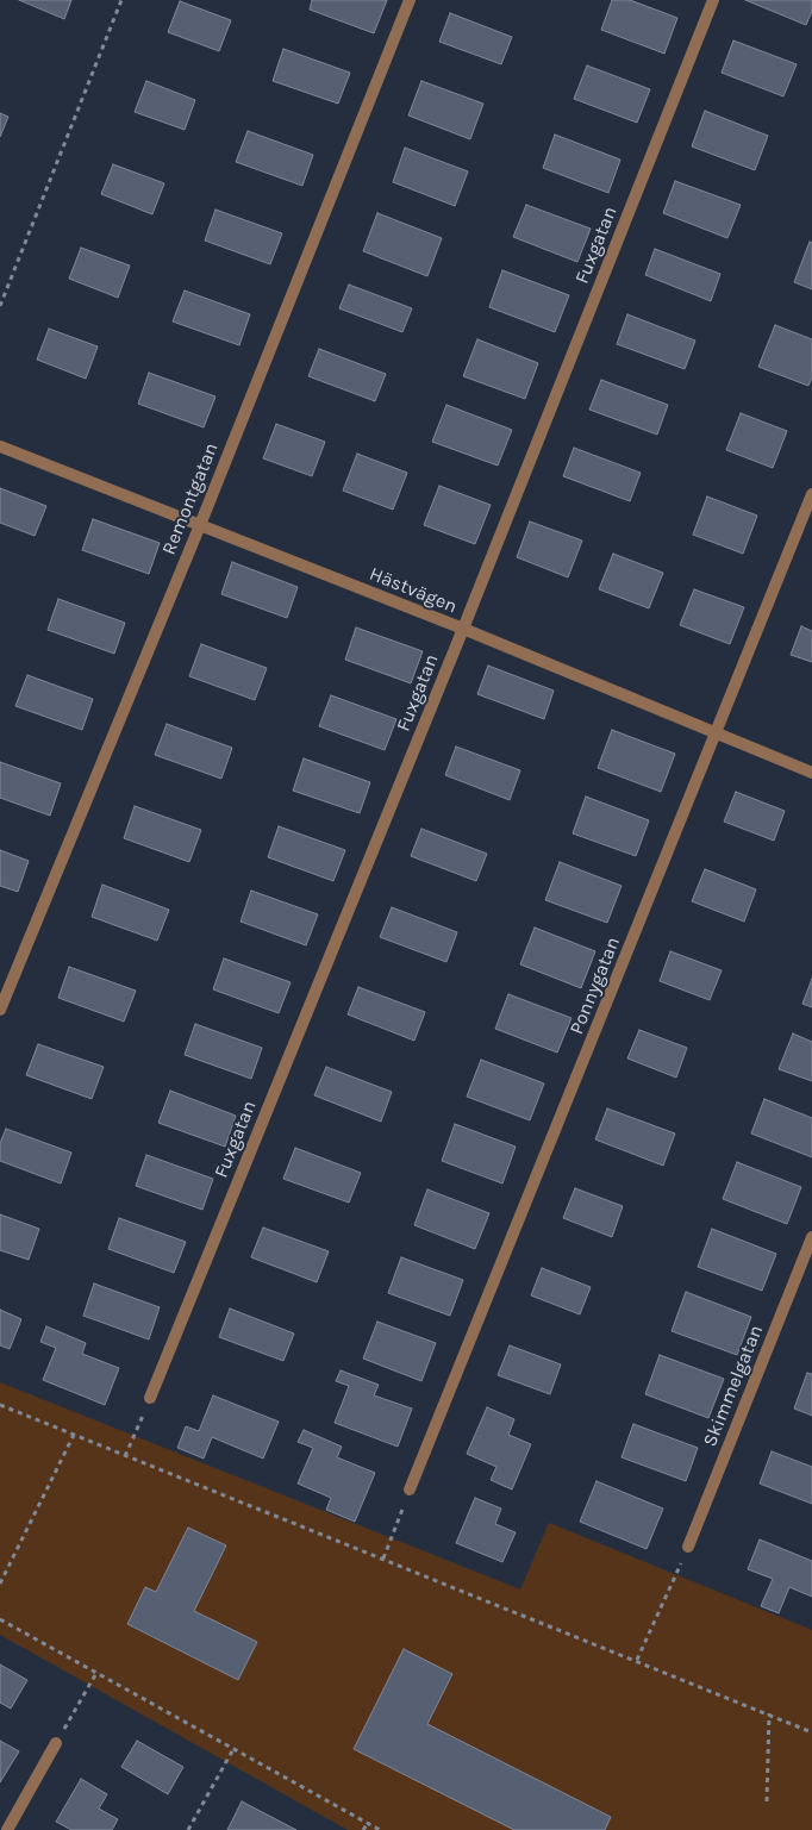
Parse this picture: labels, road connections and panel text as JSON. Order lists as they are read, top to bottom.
{
  "streets": {
    "street": [
      "Fuxgatan",
      "Remontgatan",
      "Hästvägen",
      "Ponnygatan",
      "Skimmelgatan"
    ]
  },
  "crossings": [
    ["Fuxgatan", "Hästvägen"],
    ["Remontgatan", "Hästvägen"],
    ["Hästvägen", "Ponnygatan"]
  ]
}
